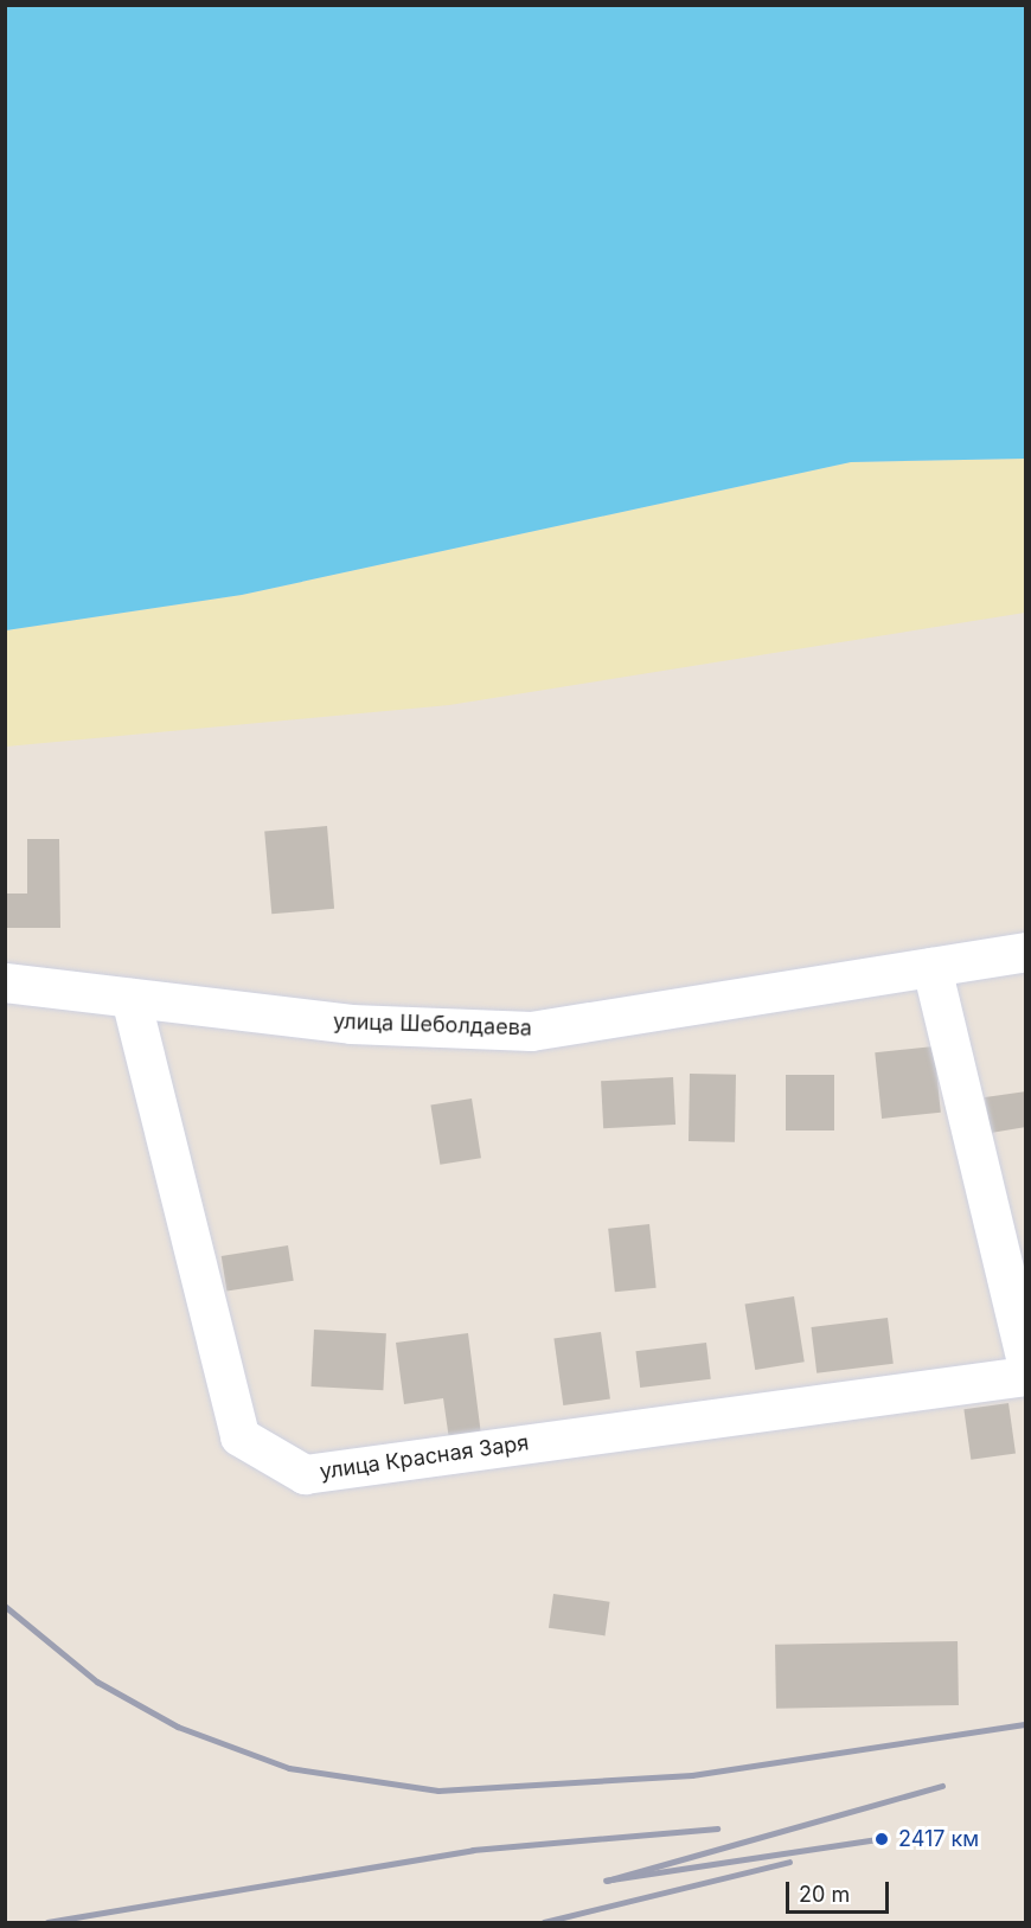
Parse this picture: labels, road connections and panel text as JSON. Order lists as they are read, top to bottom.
{
  "streets": {
    "street": ["улица Шеболдаева", "улица Красная Заря"]
  },
  "crossings": [
    ["улица Шеболдаева", "улица Красная Заря"]
  ],
  "places": ["2417 км"],
  "scale_bar": "20 m"
}
